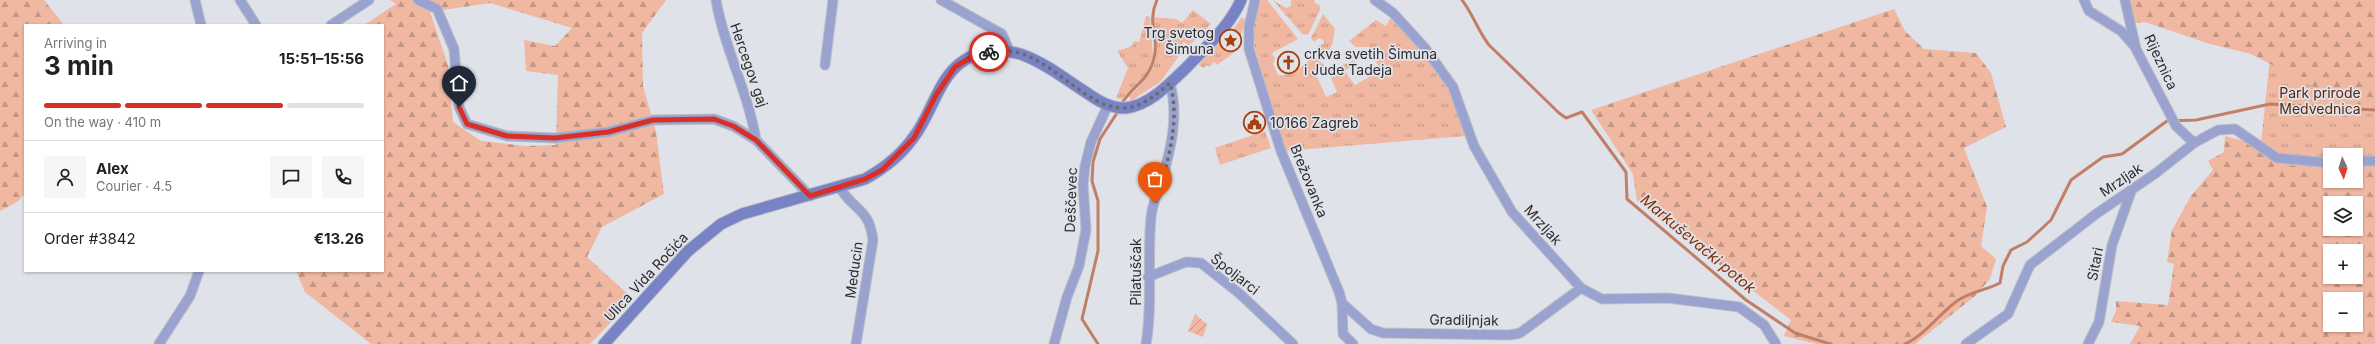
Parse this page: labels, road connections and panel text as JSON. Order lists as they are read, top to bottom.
{
  "streets": {
    "main road": ["Ulica Vida Ročića"],
    "street": [
      "Rijeznica",
      "Hercegov gaj",
      "Mrzljak",
      "Brežovanka",
      "Deščevec",
      "Sitari",
      "Meducin",
      "Pilatuščak",
      "Špoljarci",
      "Gradiljnjak"
    ]
  },
  "crossings": [
    ["Rijeznica", "Mrzljak"],
    ["Mrzljak", "Sitari"],
    ["Mrzljak", "Gradiljnjak"],
    ["Brežovanka", "Gradiljnjak"],
    ["Deščevec", "Ulica Vida Ročića"],
    ["Meducin", "Ulica Vida Ročića"],
    ["Pilatuščak", "Špoljarci"]
  ],
  "water": ["Markuševački potok"],
  "parks": ["Park prirode Medvednica"],
  "places": {
    "place": ["Trg svetog Šimuna"],
    "church": ["crkva svetih Šimuna i Jude Tadeja"],
    "public building": ["10166 Zagreb"]
  },
  "north": "bottom",
  "page": {
    "heading": ["3 min", "Arriving in", "15:51–15:56"],
    "panel": [
      "Alex",
      "Courier · 4.5",
      "Order #3842",
      "€13.26"
    ],
    "bar": "On the way · 410 m",
    "map_buttons": ["+", "−"]
  }
}
